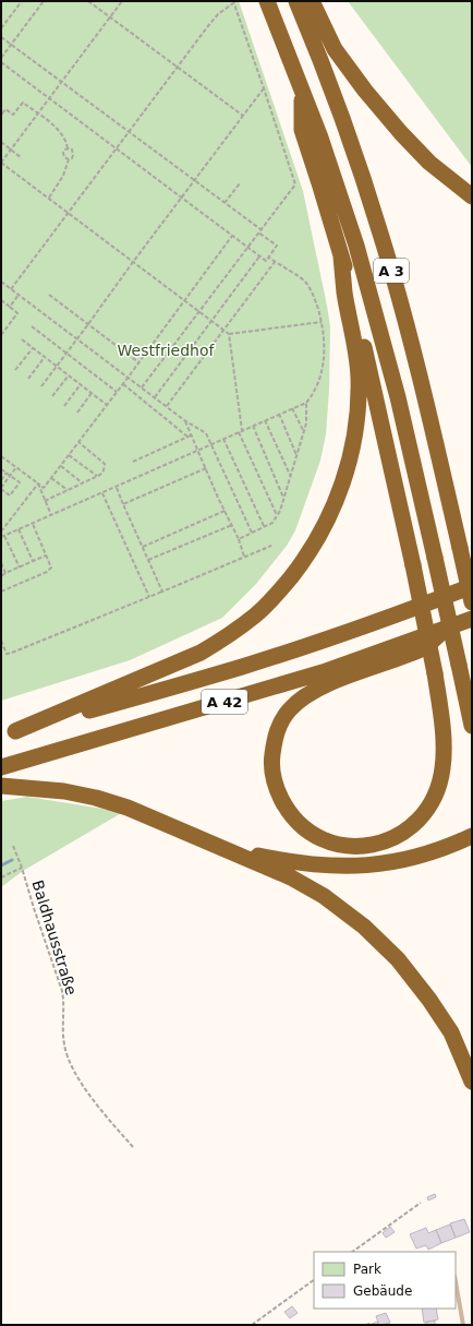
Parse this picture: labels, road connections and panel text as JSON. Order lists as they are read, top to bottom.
{
  "streets": {
    "highway": ["A 3", "A 42"],
    "path": ["Baldhausstraße"]
  },
  "parks": ["Westfriedhof"],
  "legend": ["Park", "Gebäude"]
}
